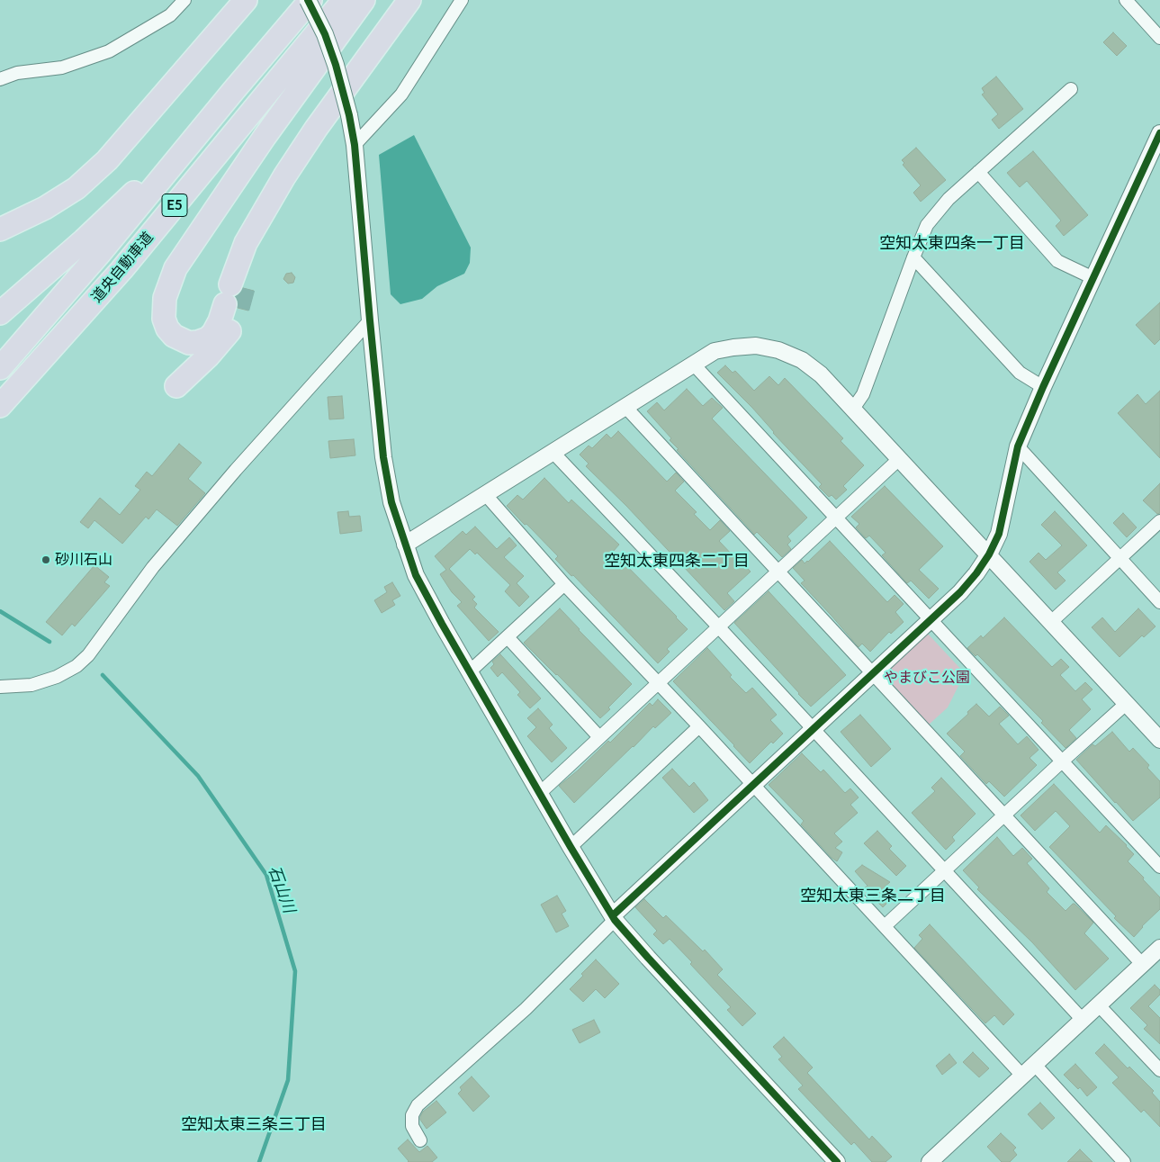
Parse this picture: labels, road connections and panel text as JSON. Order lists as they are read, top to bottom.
{
  "streets": {
    "highway": ["E5", "道央自動車道"]
  },
  "districts": [
    "空知太東四条一丁目",
    "空知太東四条二丁目",
    "空知太東三条二丁目",
    "空知太東三条三丁目"
  ],
  "water": ["石山川"],
  "parks": ["やまびこ公園"],
  "places": ["砂川石山"]
}
